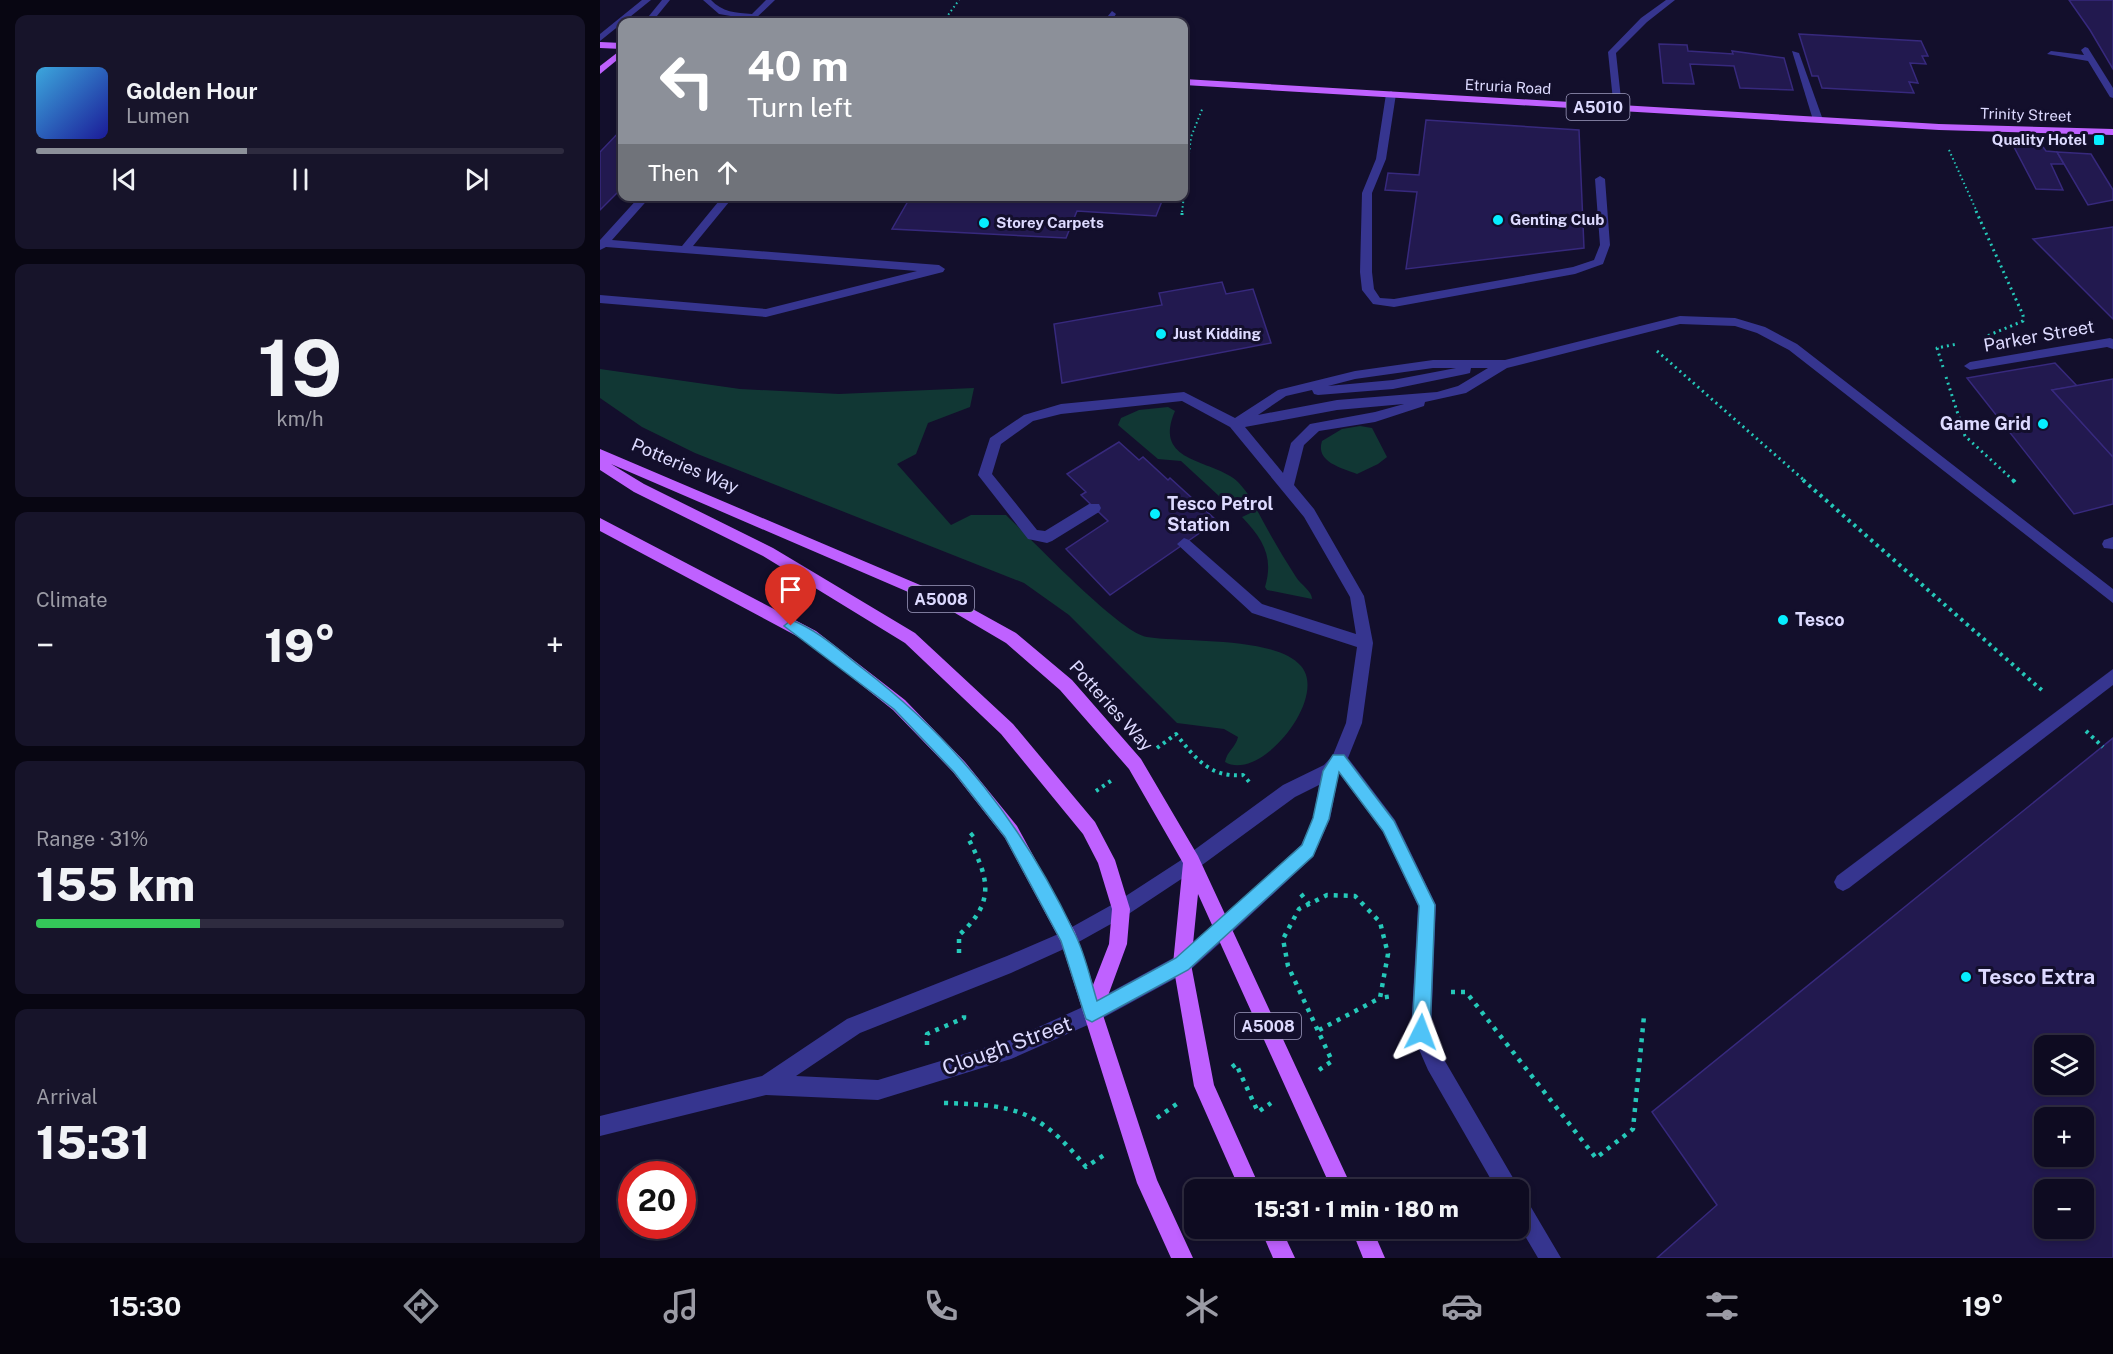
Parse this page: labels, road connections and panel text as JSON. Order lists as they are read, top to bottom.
{
  "streets": {
    "main road": [
      "Etruria Road",
      "A5010",
      "Trinity Street",
      "Potteries Way",
      "A5008"
    ],
    "street": ["Parker Street", "Clough Street"]
  },
  "crossings": [
    ["Etruria Road", "Trinity Street"],
    ["Potteries Way", "Clough Street"],
    ["A5008", "Clough Street"]
  ],
  "places": {
    "transit": ["Quality Hotel"],
    "other": [
      "Genting Club",
      "Storey Carpets",
      "Just Kidding",
      "Game Grid",
      "Tesco Petrol Station",
      "Tesco",
      "Tesco Extra"
    ]
  },
  "page": {
    "turn": ["40 m", "Turn left"],
    "song": ["Golden Hour", "Lumen"],
    "then": "Then",
    "tile": [
      ["19", "km/h"],
      "Climate",
      ["Range · 31%", "155 km"],
      ["Arrival", "15:31"]
    ],
    "heat": ["−", "19°", "+"],
    "map_buttons": ["+", "−"],
    "limit": "20",
    "trip": "15:31 · 1 min · 180 m",
    "tabs": ["15:30", "19°"]
  }
}
